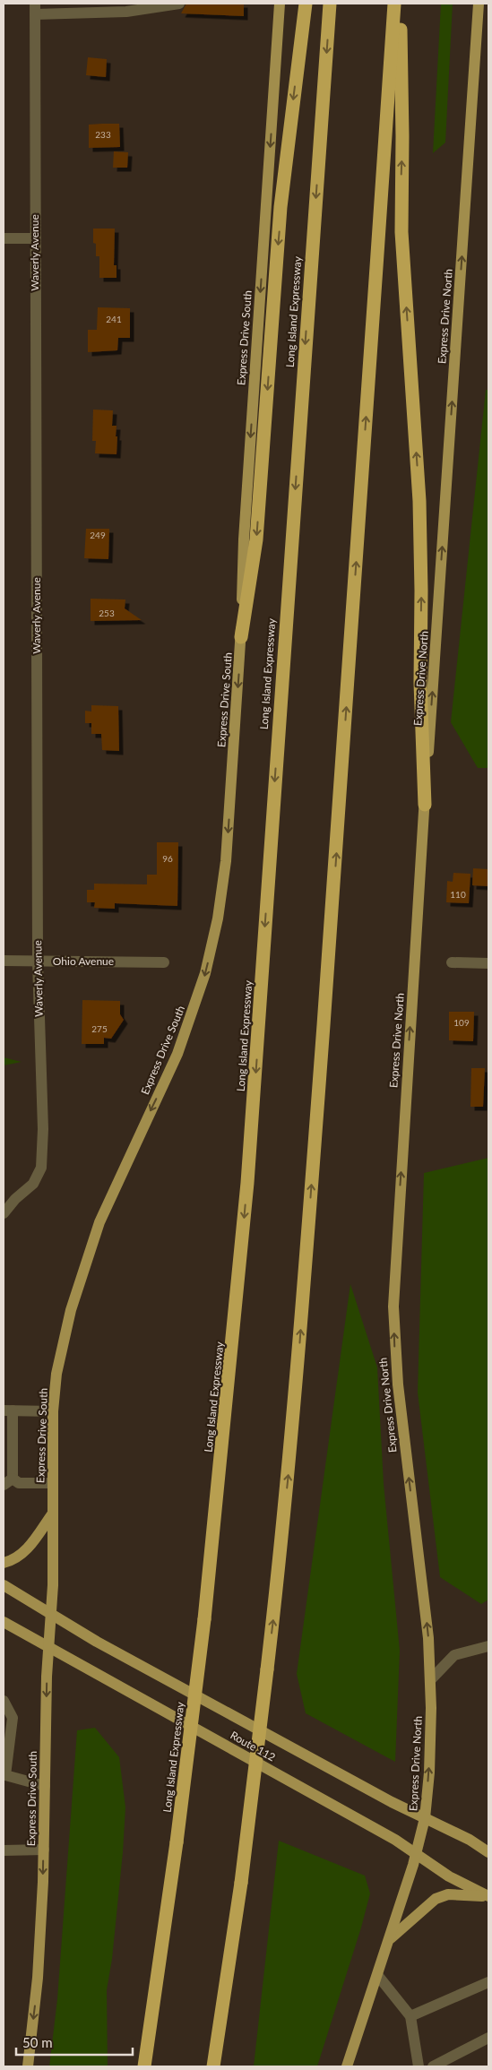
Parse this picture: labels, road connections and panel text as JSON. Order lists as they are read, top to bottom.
{
  "streets": {
    "highway": ["Long Island Expressway"],
    "main road": ["Express Drive North", "Express Drive South", "Route 112"],
    "street": ["Waverly Avenue", "Ohio Avenue"]
  },
  "crossings": [
    ["Waverly Avenue", "Ohio Avenue"],
    ["Express Drive North", "Route 112"],
    ["Express Drive South", "Route 112"]
  ],
  "one_way": ["Express Drive North", "Express Drive South"],
  "house_numbers": [
    "233",
    "241",
    "249",
    "253",
    "96",
    "110",
    "109",
    "275"
  ],
  "scale_bar": "50 m"
}
